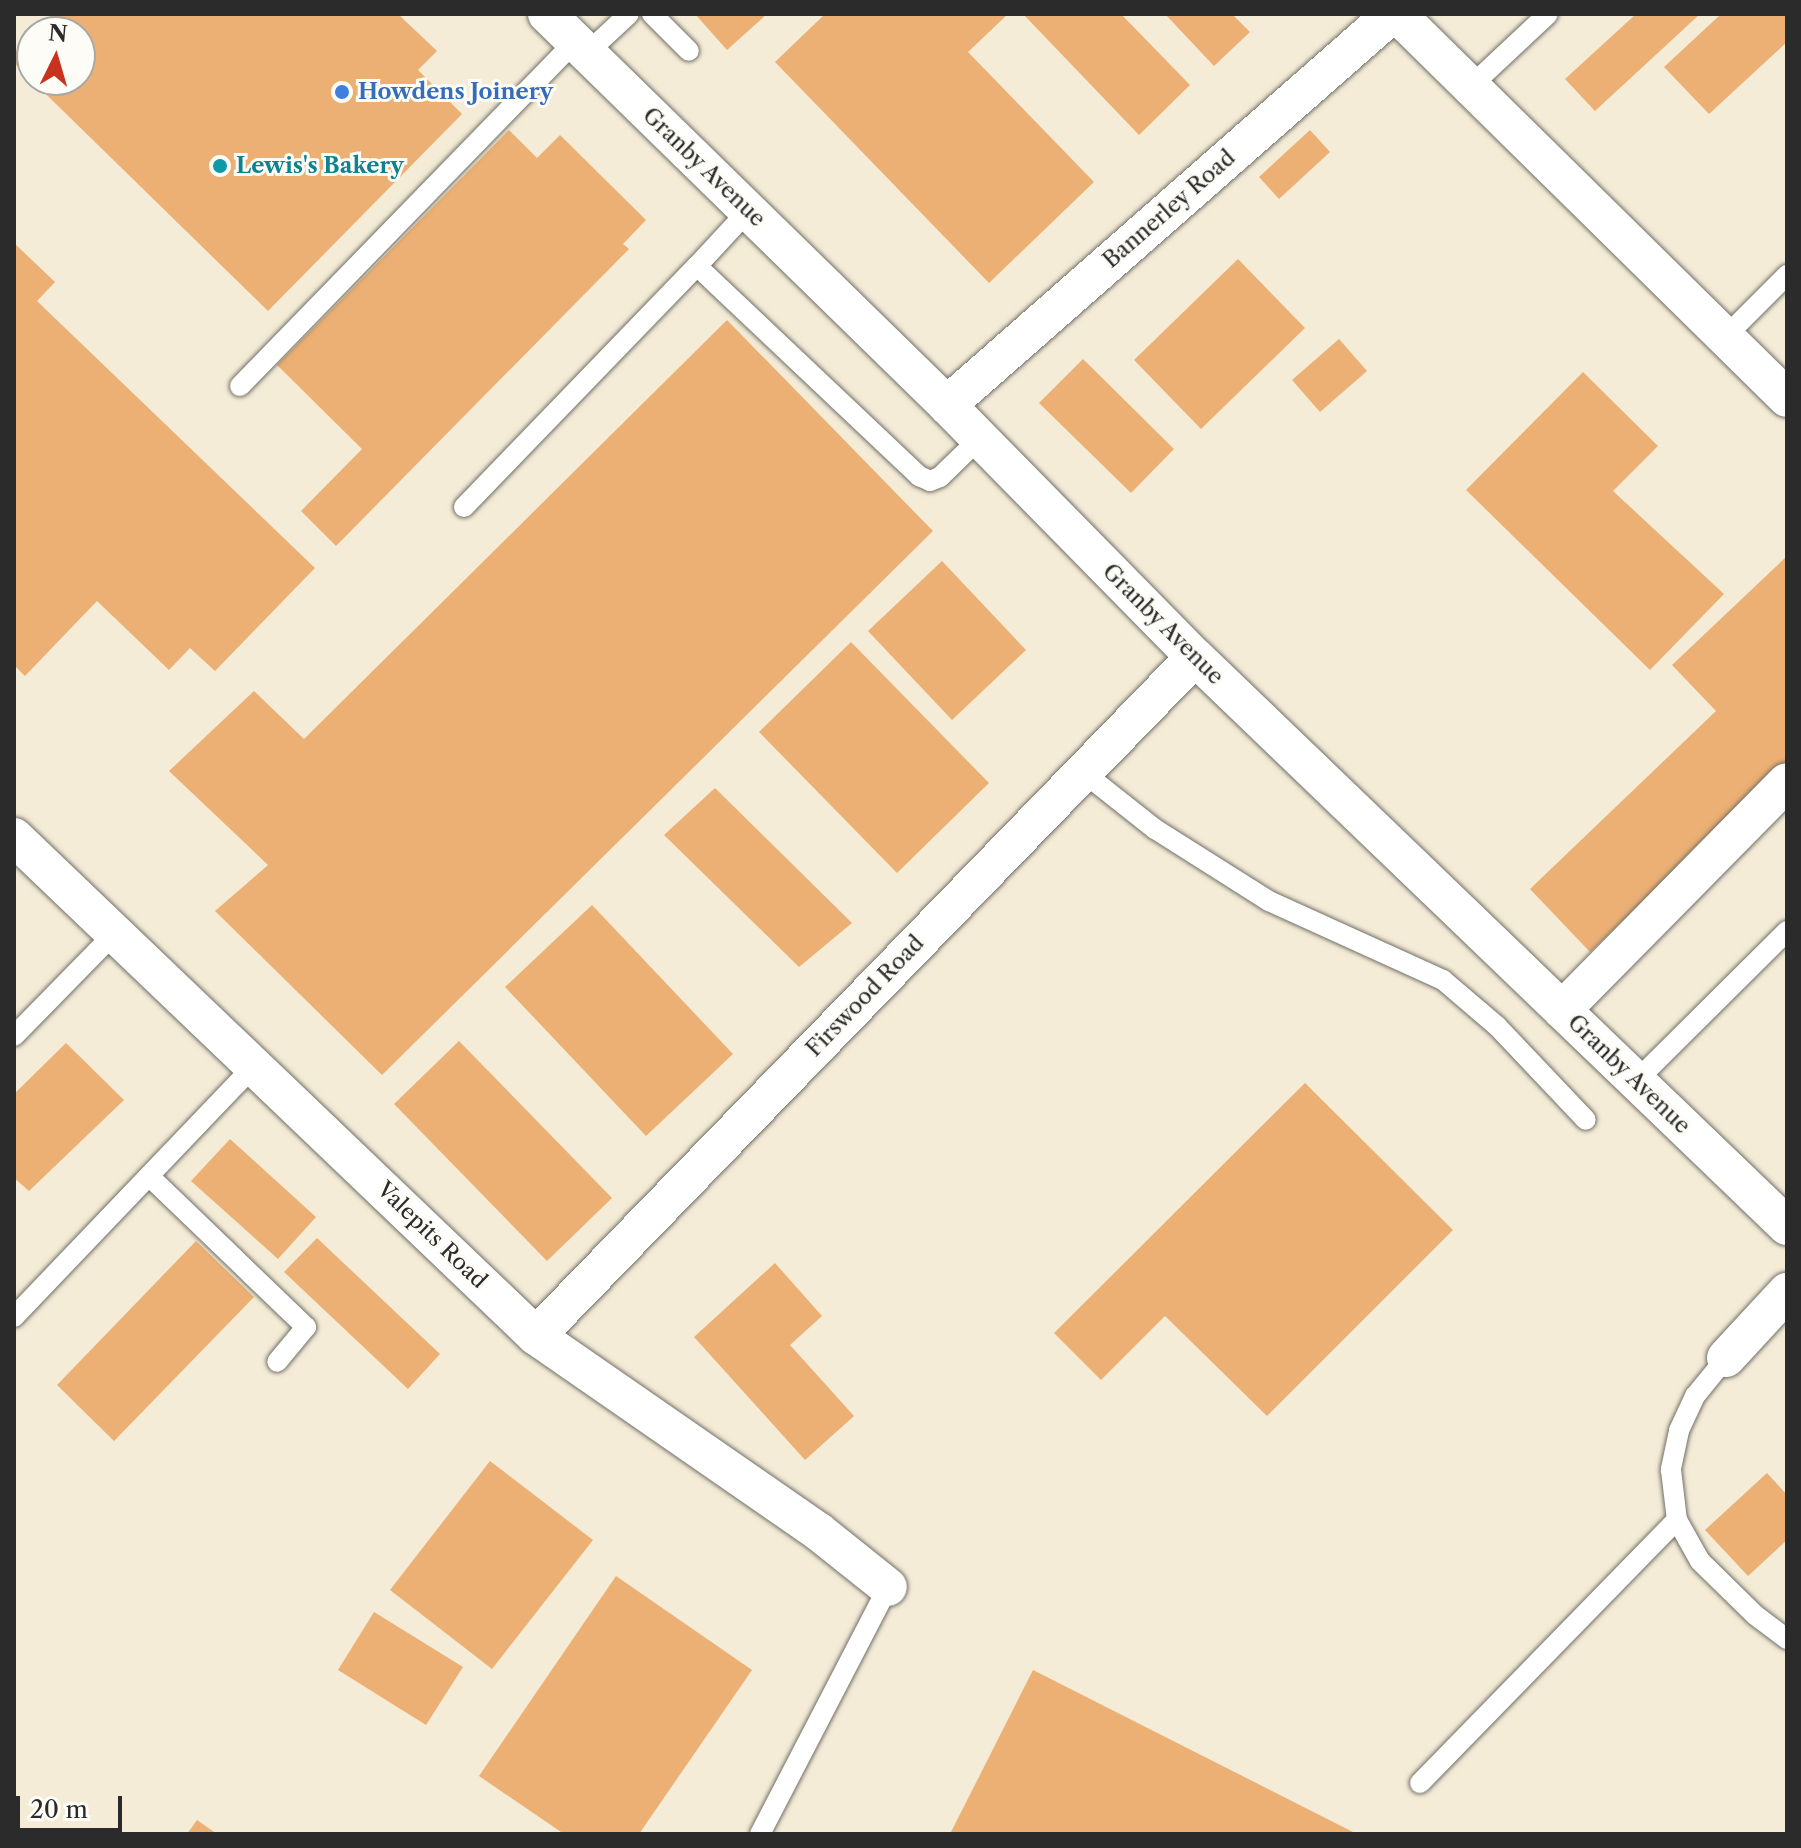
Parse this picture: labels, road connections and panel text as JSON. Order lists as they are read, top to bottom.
{
  "streets": {
    "street": [
      "Granby Avenue",
      "Bannerley Road",
      "Firswood Road",
      "Valepits Road"
    ]
  },
  "crossings": [
    ["Granby Avenue", "Bannerley Road"],
    ["Granby Avenue", "Firswood Road"],
    ["Firswood Road", "Valepits Road"]
  ],
  "places": ["Howdens Joinery", "Lewis's Bakery"],
  "scale_bar": "20 m",
  "north": "top"
}
